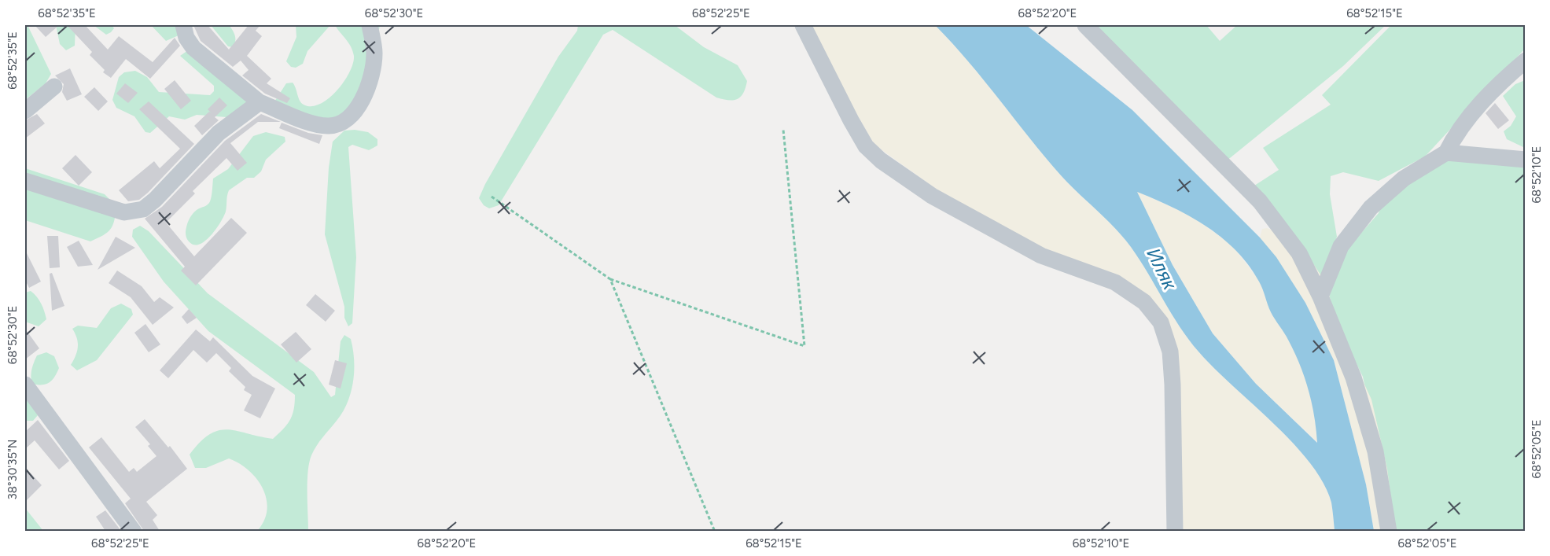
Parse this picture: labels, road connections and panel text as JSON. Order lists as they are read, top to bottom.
{
  "water": ["Иляк"],
  "coordinates": [
    "68°52'35\"E",
    "68°52'30\"E",
    "68°52'25\"E",
    "68°52'20\"E",
    "68°52'15\"E",
    "68°52'10\"E",
    "68°52'05\"E",
    "38°30'35\"N"
  ]
}
